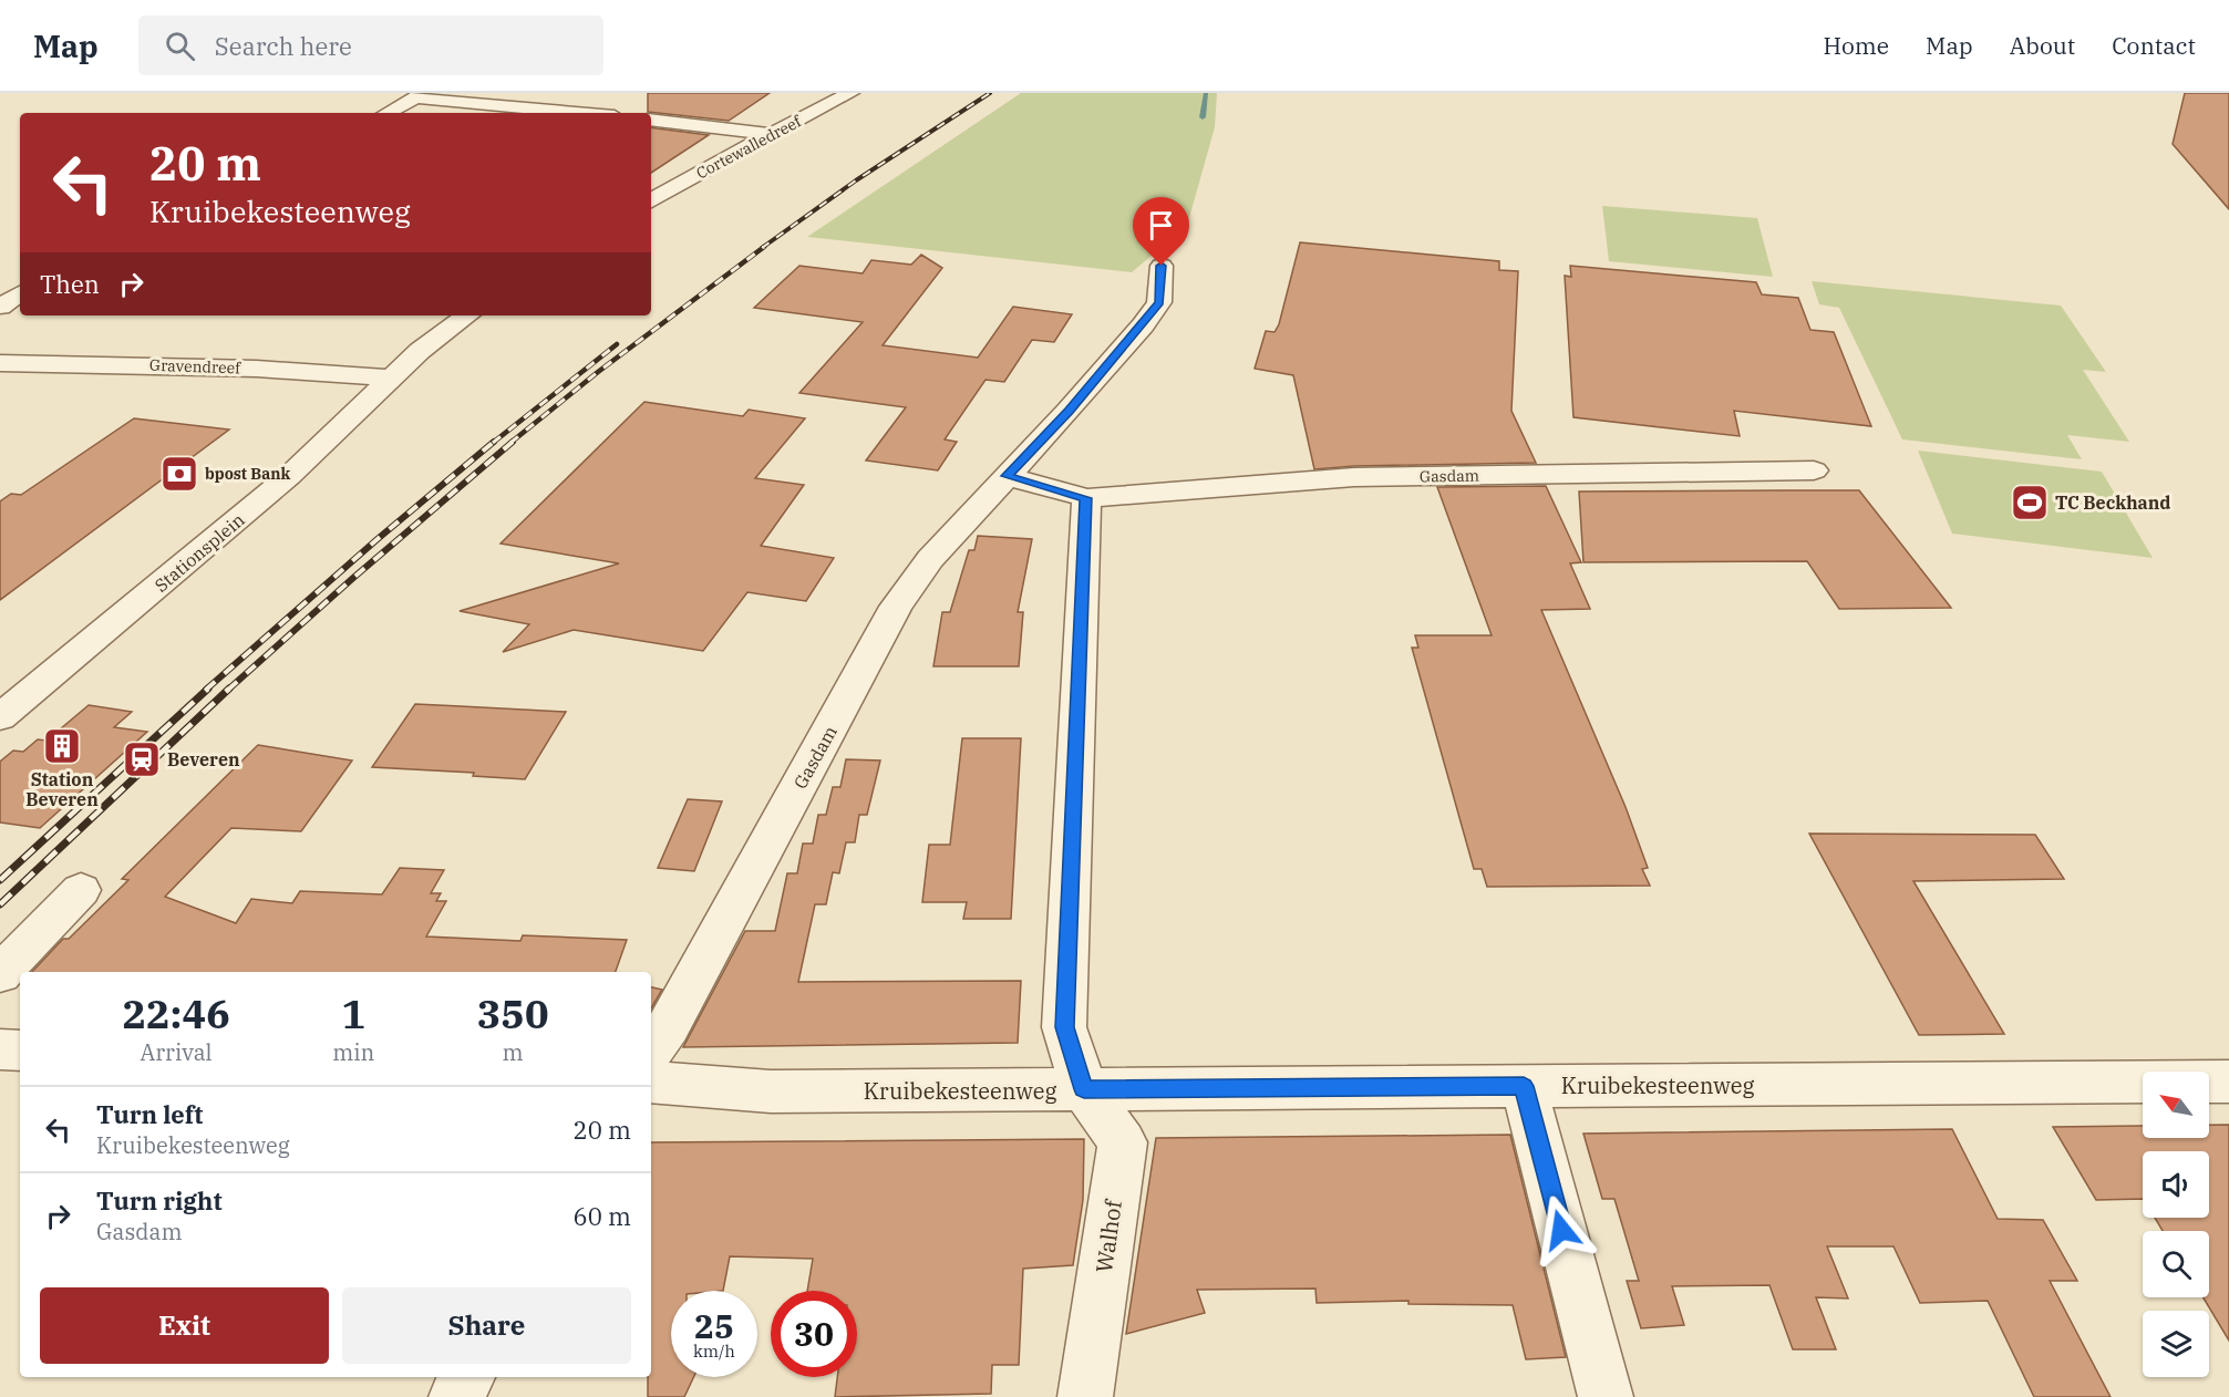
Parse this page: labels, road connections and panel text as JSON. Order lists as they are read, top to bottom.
{
  "streets": {
    "street": [
      "Cortewalledreef",
      "Gravendreef",
      "Gasdam",
      "Stationsplein",
      "Kruibekesteenweg",
      "Walhof"
    ]
  },
  "crossings": [
    ["Gravendreef", "Stationsplein"],
    ["Kruibekesteenweg", "Walhof"]
  ],
  "places": {
    "bank": ["bpost Bank"],
    "sports": ["TC Beckhand"],
    "building": ["Station Beveren"],
    "station": ["Beveren"]
  },
  "north": "top left",
  "page": {
    "header": "Map",
    "search": "Search here",
    "nav": [
      "Home",
      "Map",
      "About",
      "Contact"
    ],
    "turn": ["20 m", "Kruibekesteenweg"],
    "then": "Then",
    "eta": [
      "22:46",
      "Arrival",
      "1",
      "min",
      "350",
      "m"
    ],
    "list": [
      {
        "name": "Turn left",
        "note": "Kruibekesteenweg",
        "value": "20 m"
      },
      {
        "name": "Turn right",
        "note": "Gasdam",
        "value": "60 m"
      }
    ],
    "buttons": ["Exit", "Share"],
    "speed": "25 km/h",
    "limit": "30"
  }
}
